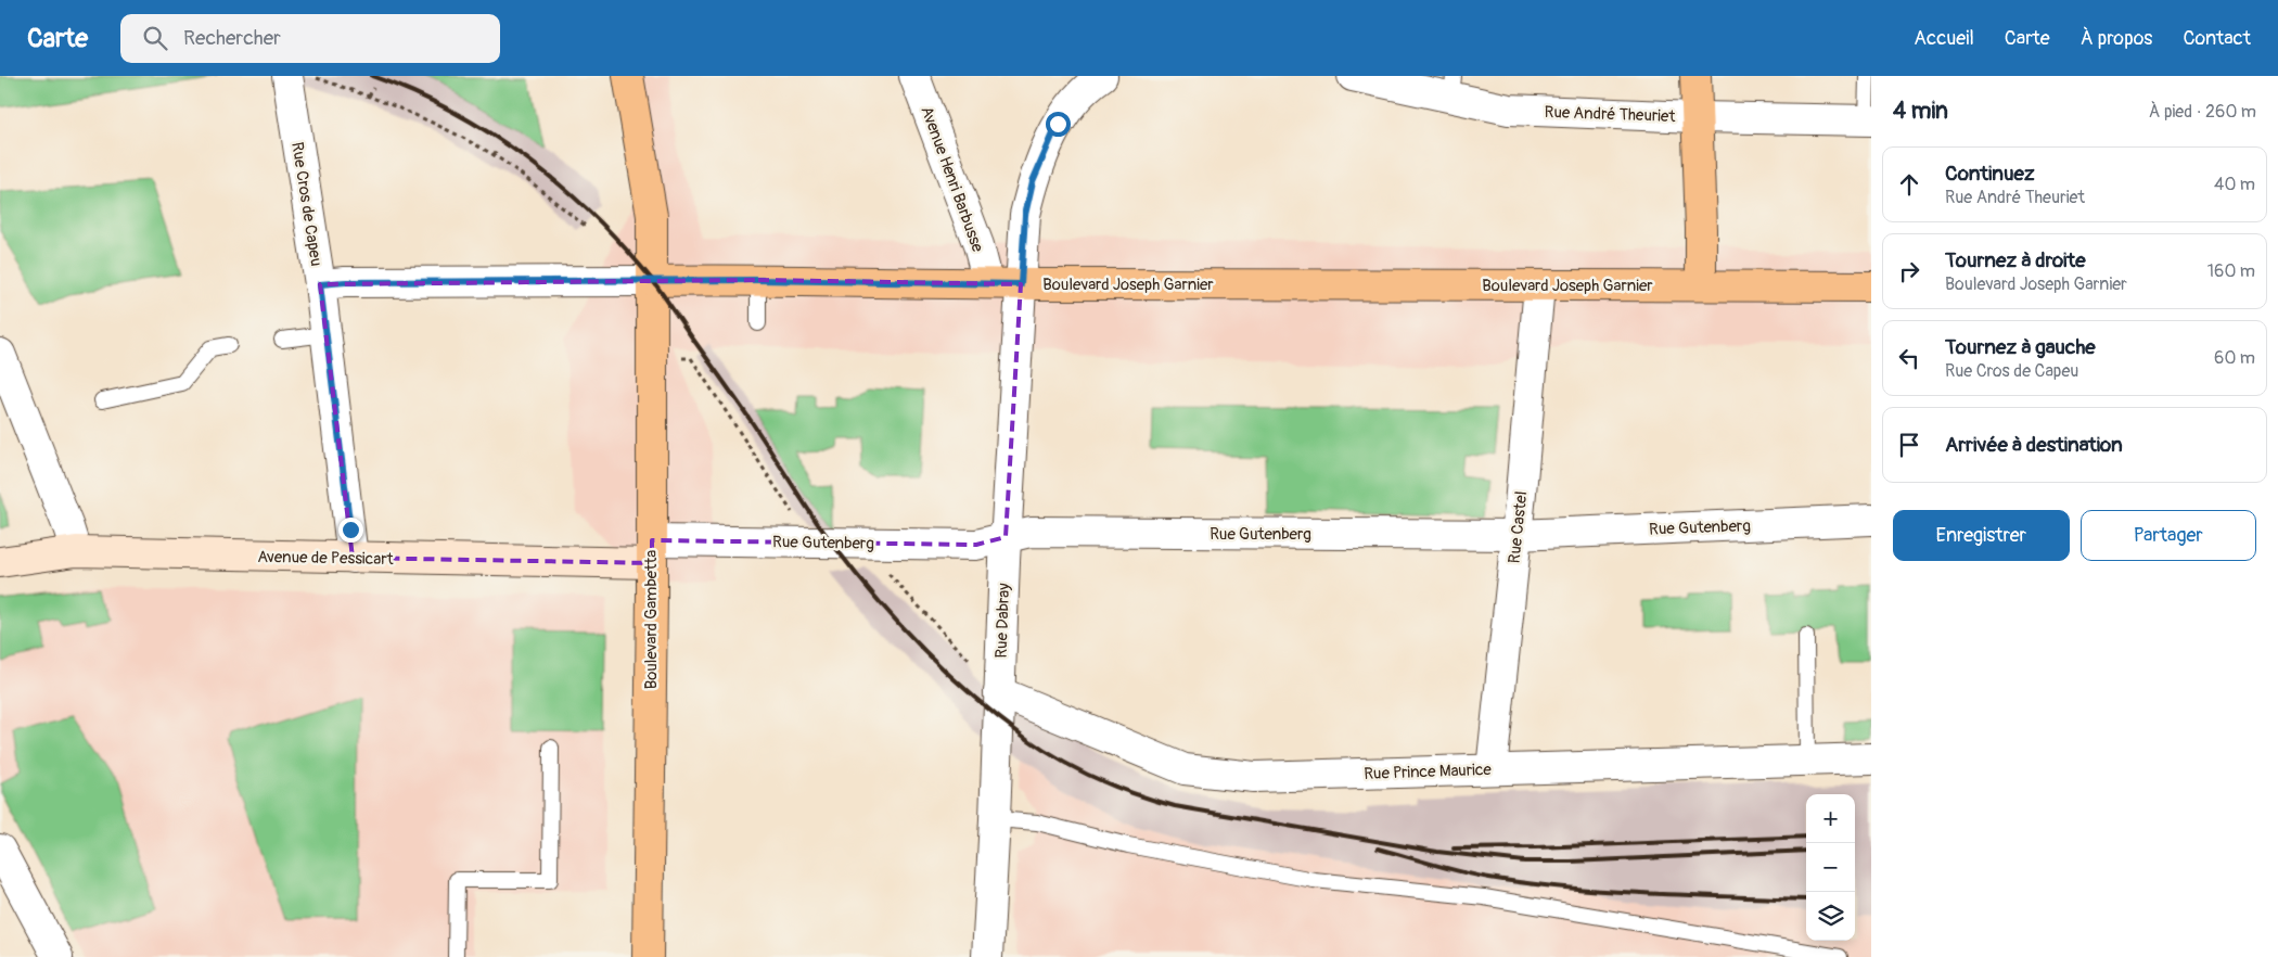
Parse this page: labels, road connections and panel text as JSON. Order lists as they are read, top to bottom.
{
  "streets": {
    "main road": ["Boulevard Joseph Garnier", "Boulevard Gambetta"],
    "street": [
      "Rue André Theuriet",
      "Avenue Henri Barbusse",
      "Rue Cros de Capeu",
      "Rue Castel",
      "Rue Gutenberg",
      "Avenue de Pessicart",
      "Rue Dabray",
      "Rue Prince Maurice"
    ]
  },
  "crossings": [
    ["Avenue Henri Barbusse", "Boulevard Joseph Garnier"],
    ["Rue Cros de Capeu", "Boulevard Joseph Garnier"],
    ["Rue Cros de Capeu", "Avenue de Pessicart"],
    ["Boulevard Joseph Garnier", "Rue Castel"],
    ["Boulevard Joseph Garnier", "Boulevard Gambetta"],
    ["Boulevard Joseph Garnier", "Rue Dabray"],
    ["Rue Castel", "Rue Gutenberg"],
    ["Rue Castel", "Rue Prince Maurice"],
    ["Rue Gutenberg", "Avenue de Pessicart"],
    ["Rue Gutenberg", "Boulevard Gambetta"],
    ["Rue Gutenberg", "Rue Dabray"],
    ["Avenue de Pessicart", "Boulevard Gambetta"],
    ["Rue Dabray", "Rue Prince Maurice"]
  ],
  "page": {
    "header": "Carte",
    "search": "Rechercher",
    "nav": [
      "Accueil",
      "Carte",
      "À propos",
      "Contact"
    ],
    "heading": ["4 min", "À pied · 260 m"],
    "list": [
      ["Continuez", "Rue André Theuriet", "40 m"],
      ["Tournez à droite", "Boulevard Joseph Garnier", "160 m"],
      ["Tournez à gauche", "Rue Cros de Capeu", "60 m"],
      "Arrivée à destination"
    ],
    "buttons": ["Enregistrer", "Partager"],
    "map_buttons": ["+", "−"]
  }
}
